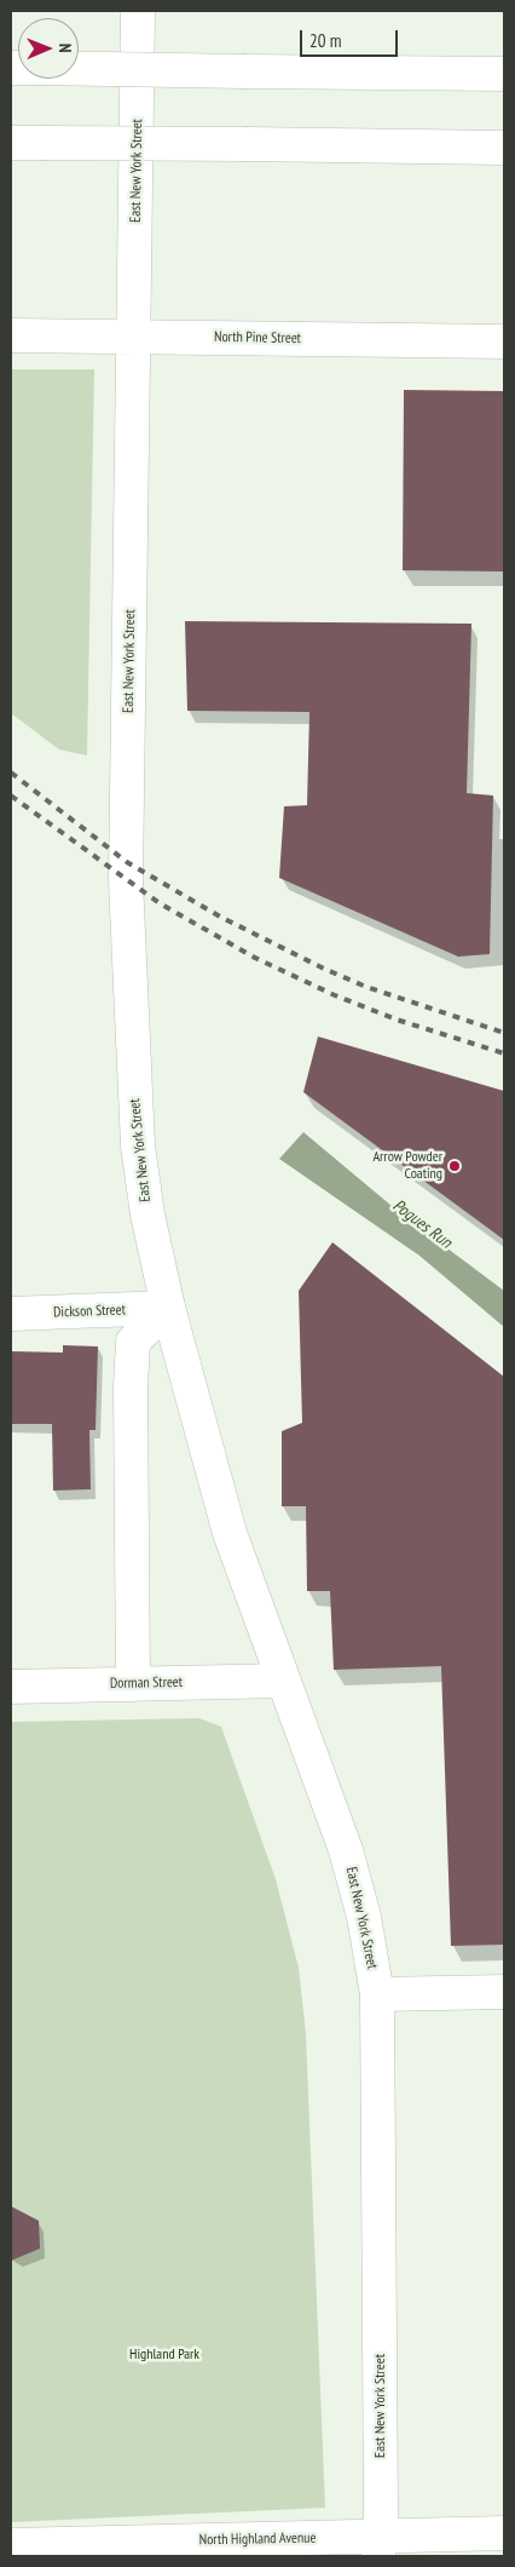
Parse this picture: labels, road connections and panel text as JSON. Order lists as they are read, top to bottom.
{
  "streets": {
    "main road": [
      "East New York Street",
      "North Pine Street",
      "Dickson Street",
      "Dorman Street",
      "North Highland Avenue"
    ]
  },
  "crossings": [
    ["East New York Street", "North Pine Street"],
    ["East New York Street", "Dickson Street"],
    ["East New York Street", "Dorman Street"],
    ["East New York Street", "North Highland Avenue"]
  ],
  "water": ["Pogues Run"],
  "parks": ["Highland Park"],
  "places": ["Arrow Powder Coating"],
  "scale_bar": "20 m",
  "north": "right"
}
